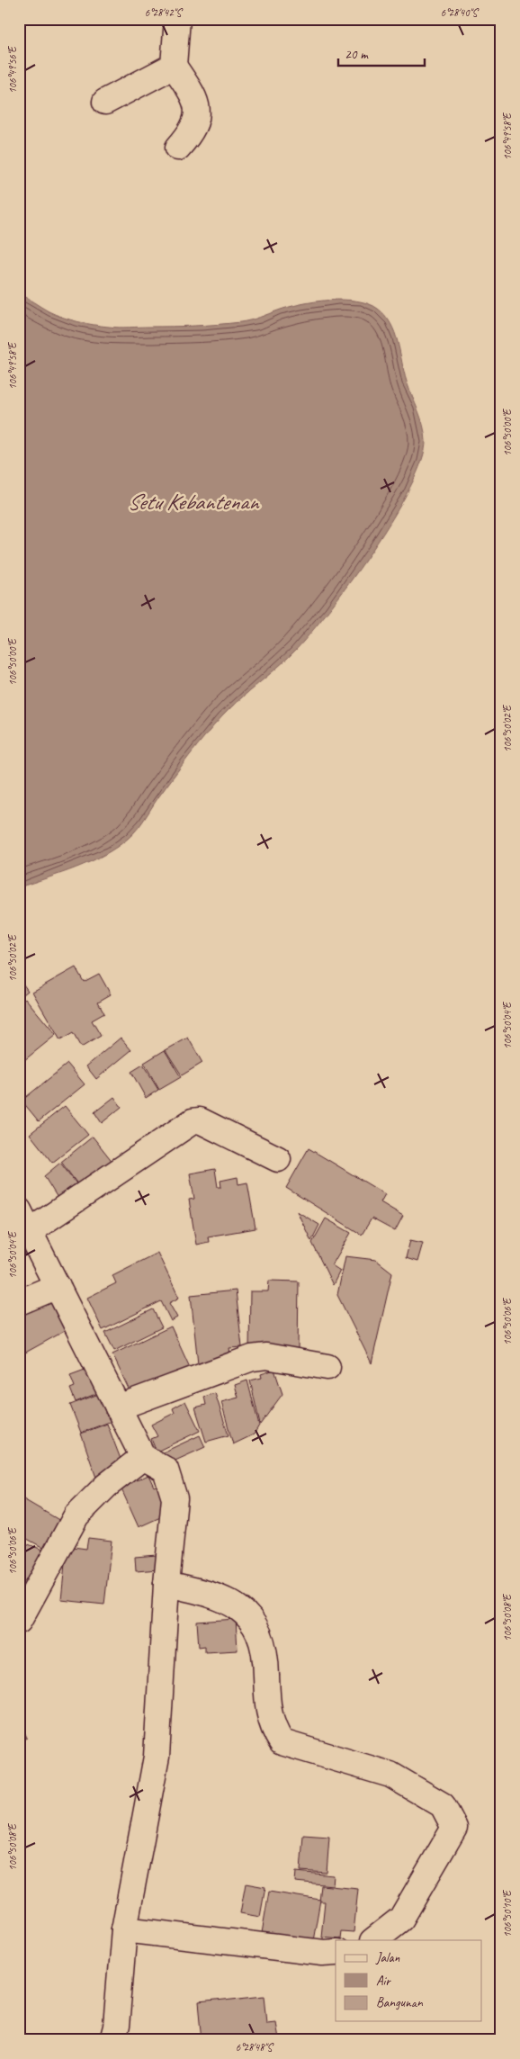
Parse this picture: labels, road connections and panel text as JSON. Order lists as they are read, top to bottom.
{
  "water": ["Setu Kebantenan"],
  "legend": ["Jalan", "Air", "Bangunan"],
  "scale_bar": "20 m",
  "coordinates": [
    "6°28'42\"S",
    "6°28'40\"S",
    "106°49'56\"E",
    "106°49'58\"E",
    "106°50'00\"E",
    "106°50'02\"E",
    "106°50'04\"E",
    "106°50'06\"E",
    "106°50'08\"E",
    "106°50'10\"E",
    "6°28'48\"S"
  ]
}
